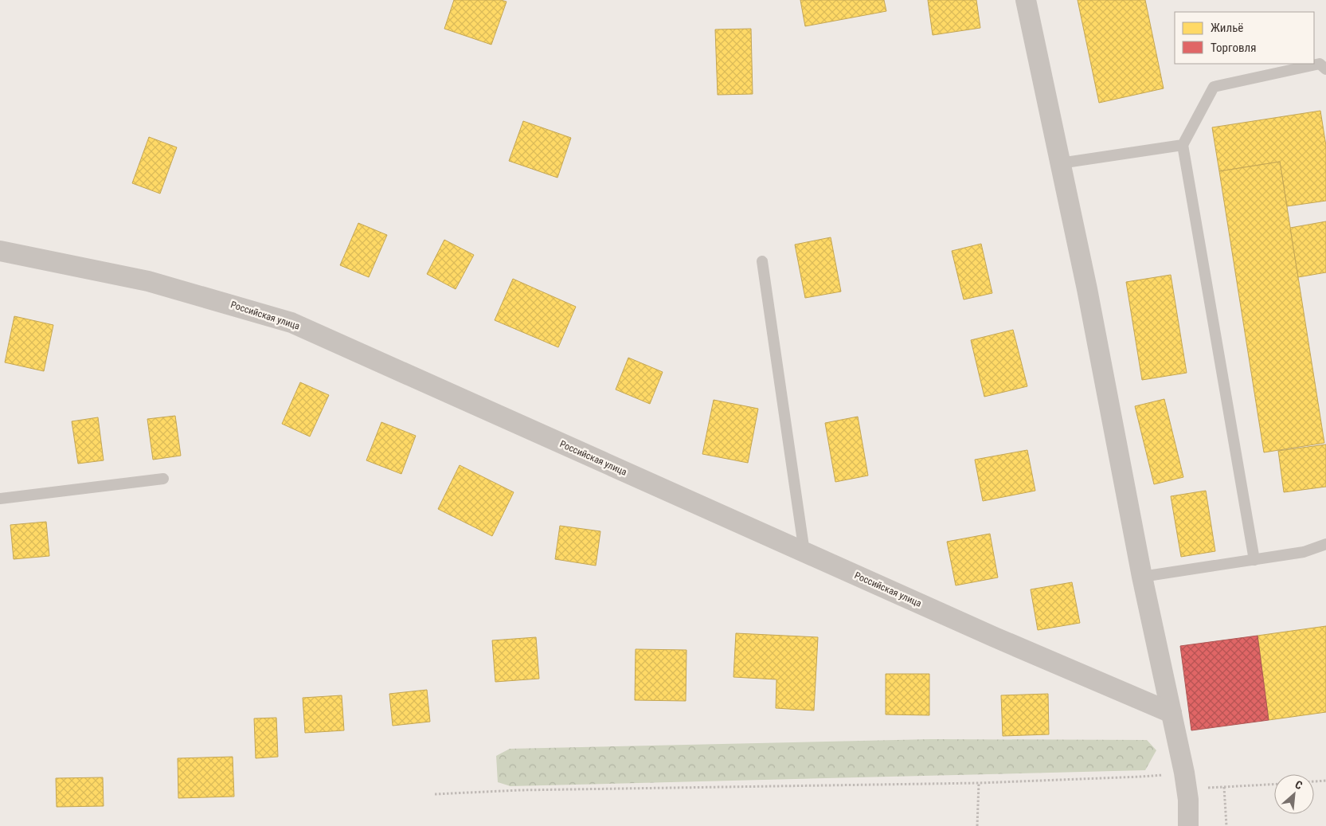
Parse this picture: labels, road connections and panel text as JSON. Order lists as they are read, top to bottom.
{
  "streets": {
    "street": ["Российская улица"]
  },
  "legend": ["Жильё", "Торговля"],
  "north": "top right"
}
